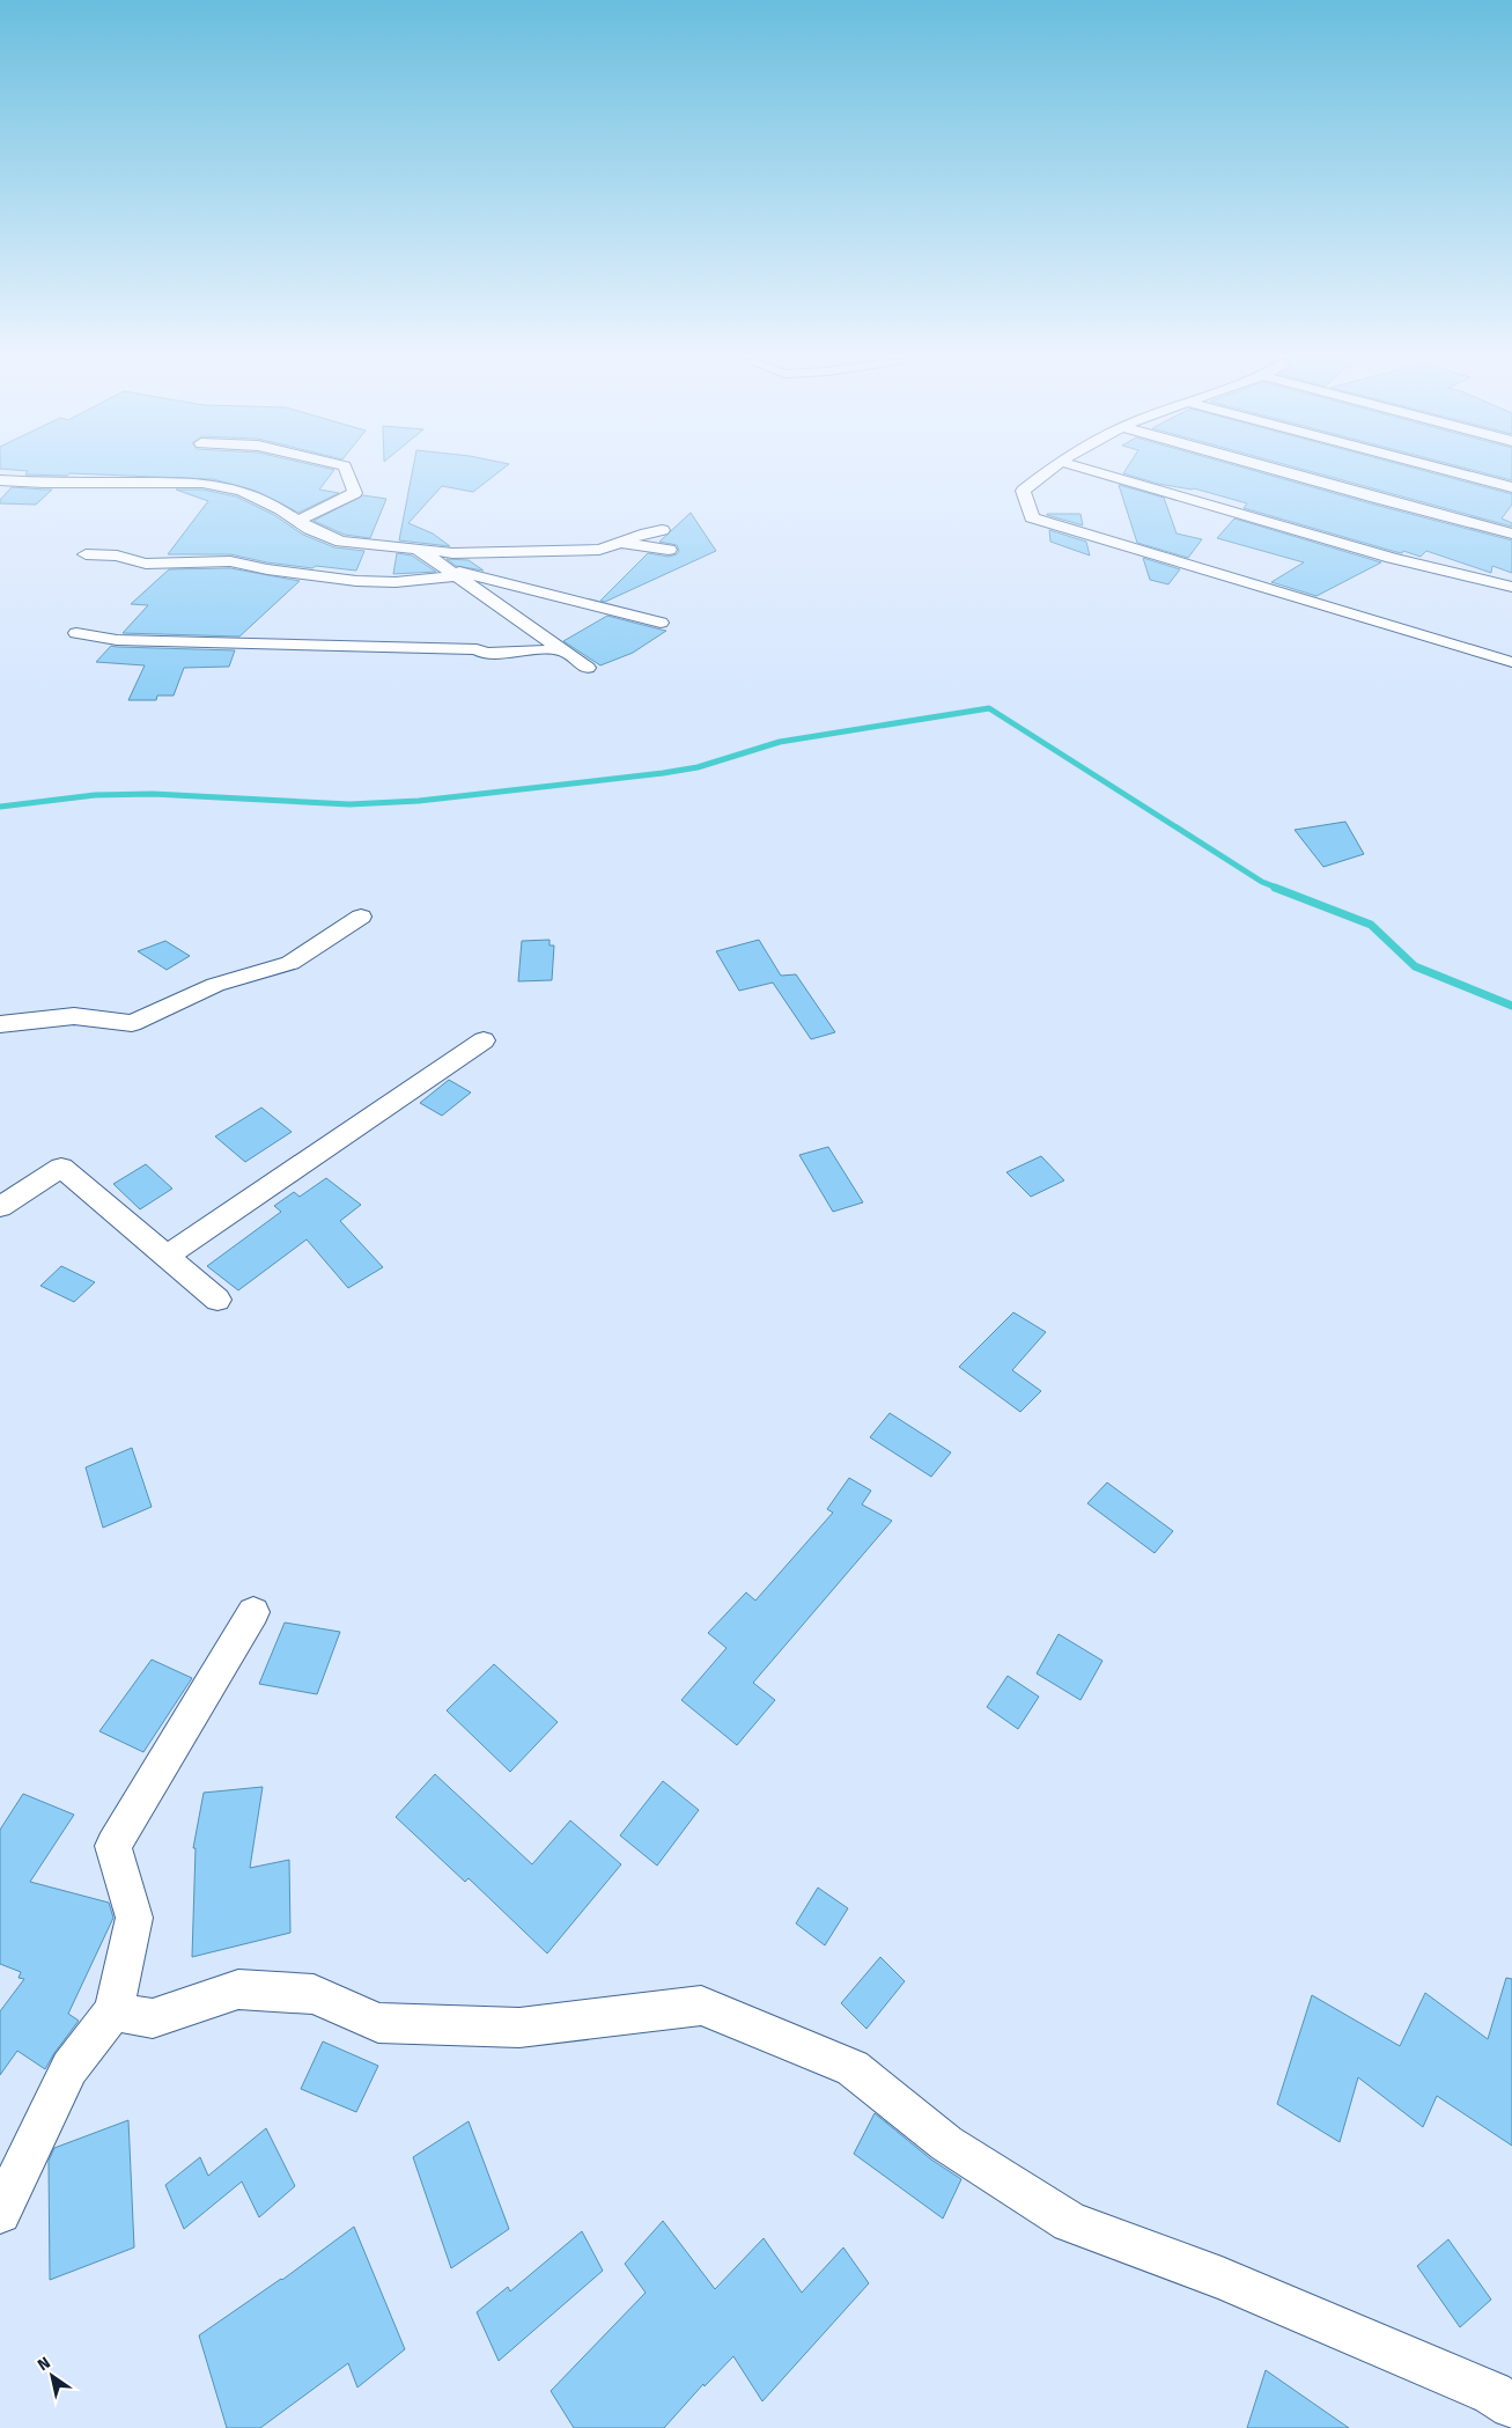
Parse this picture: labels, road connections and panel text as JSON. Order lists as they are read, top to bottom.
{
  "north": "top left"
}
